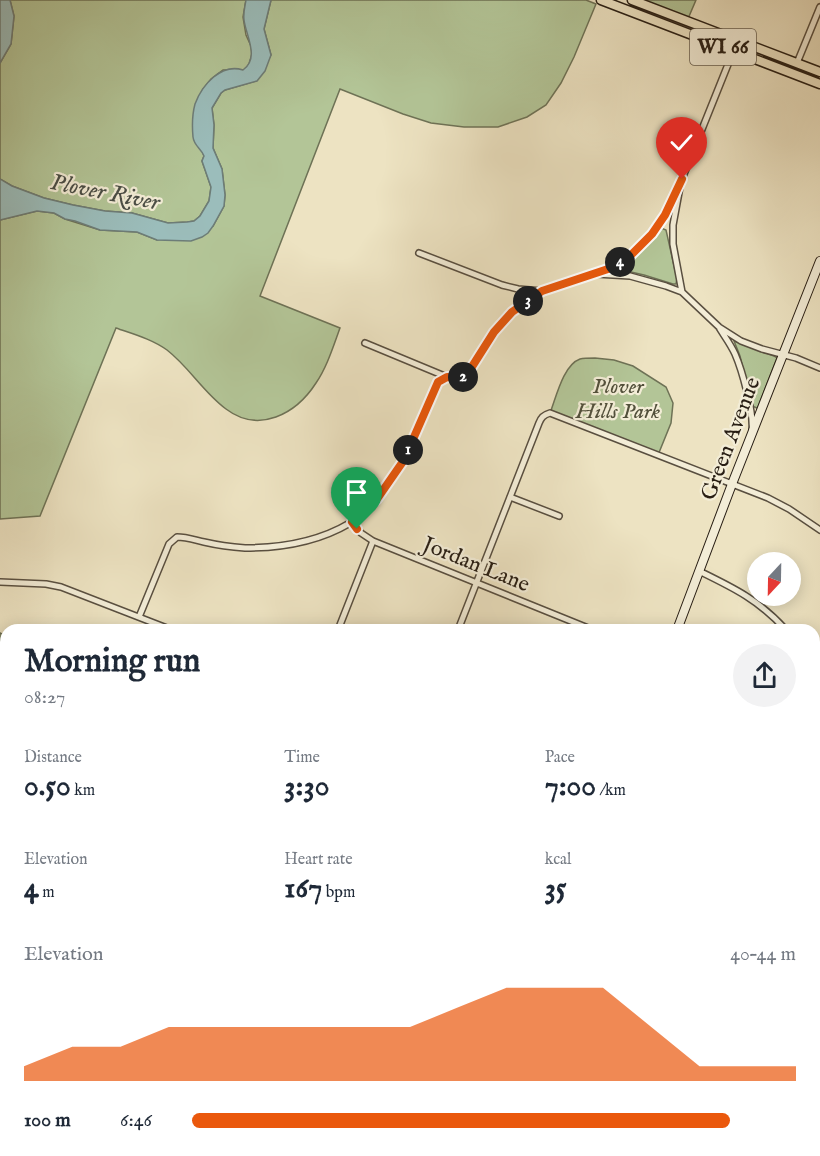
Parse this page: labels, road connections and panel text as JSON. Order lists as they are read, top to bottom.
{
  "streets": {
    "main road": ["WI 66"],
    "street": ["Green Avenue", "Jordan Lane"]
  },
  "water": ["Plover River"],
  "parks": ["Plover Hills Park"],
  "north": "bottom",
  "page": {
    "pins": [
      "4",
      "3",
      "2",
      "1"
    ],
    "heading": ["Morning run", "08:27"],
    "stats": [
      ["Distance", "0.50 km"],
      ["Time", "3:30"],
      ["Pace", "7:00 /km"],
      ["Elevation", "4 m"],
      ["Heart rate", "167 bpm"],
      ["kcal", "35"]
    ],
    "chart": ["Elevation", "40–44 m"],
    "list": [
      {
        "name": "100 m",
        "note": "6:46"
      }
    ]
  }
}
